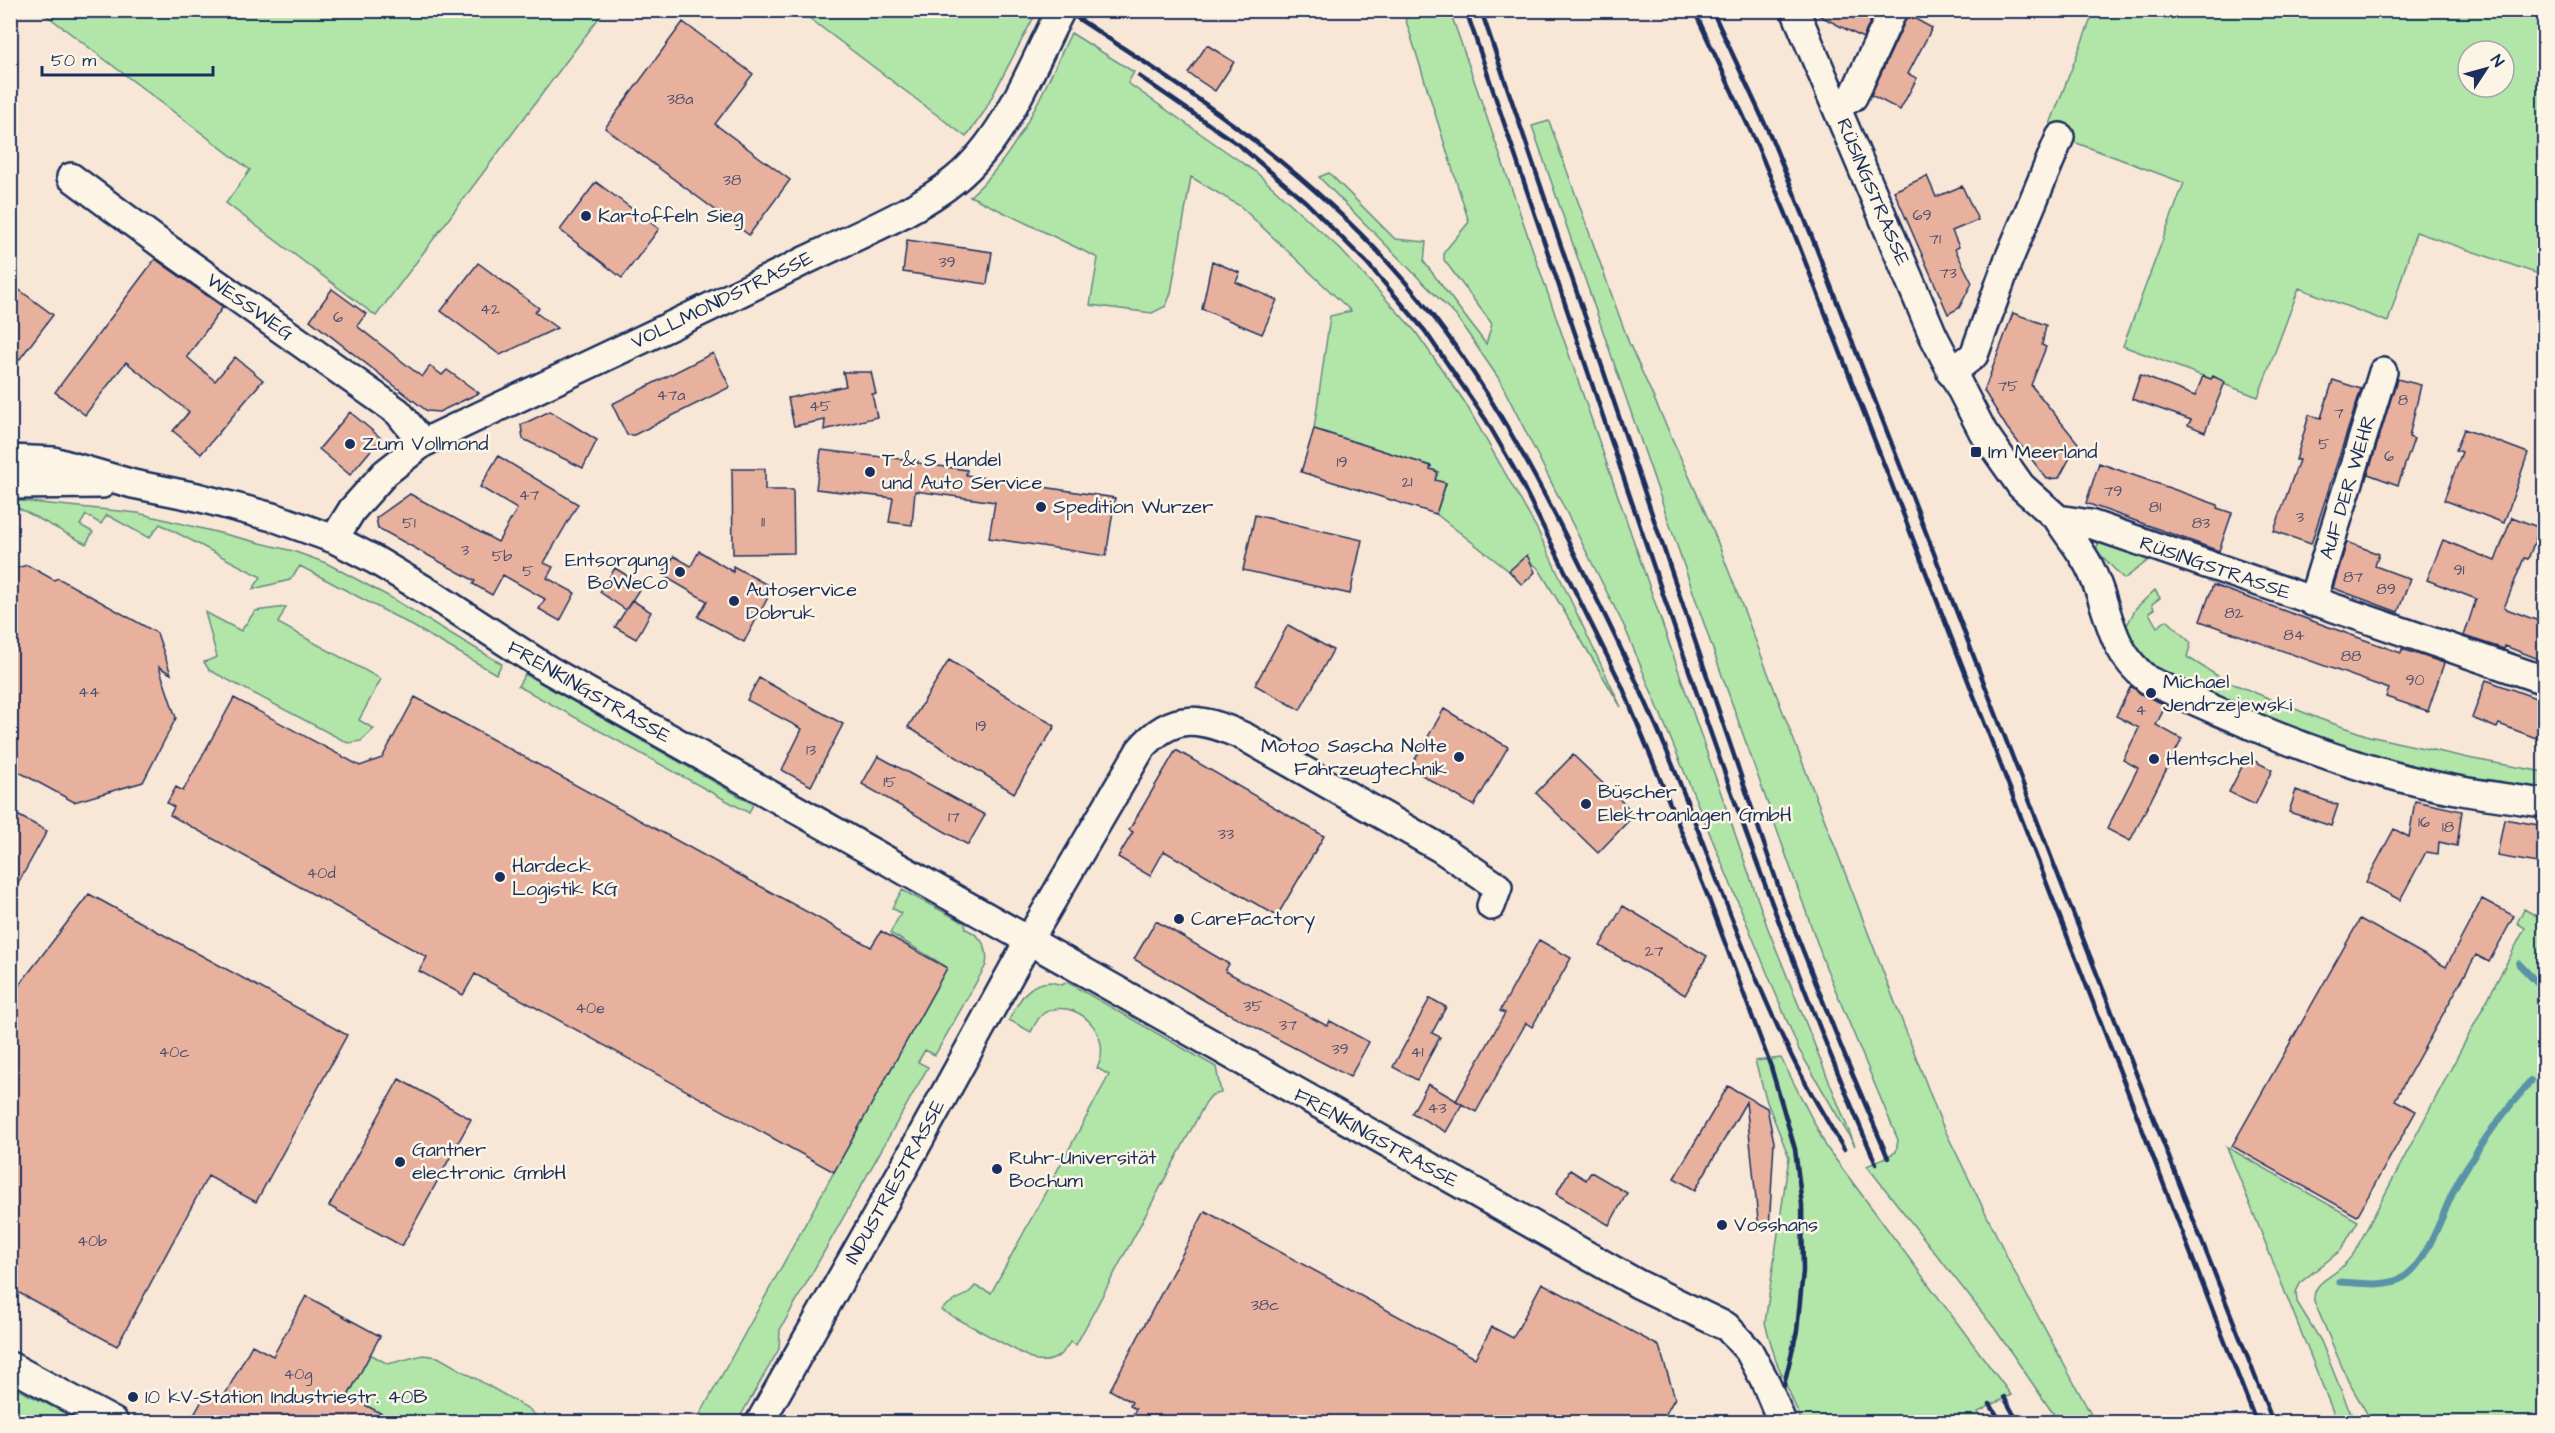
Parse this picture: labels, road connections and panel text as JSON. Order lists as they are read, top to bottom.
{
  "streets": {
    "street": [
      "RÜSINGSTRASSE",
      "VOLLMONDSTRASSE",
      "WESSWEG",
      "AUF DER WEHR",
      "FRENKINGSTRASSE",
      "INDUSTRIESTRASSE"
    ]
  },
  "crossings": [
    ["RÜSINGSTRASSE", "AUF DER WEHR"],
    ["VOLLMONDSTRASSE", "WESSWEG"],
    ["VOLLMONDSTRASSE", "FRENKINGSTRASSE"],
    ["FRENKINGSTRASSE", "INDUSTRIESTRASSE"]
  ],
  "places": {
    "other": [
      "Kartoffeln Sieg",
      "Zum Vollmond",
      "T & S Handel und Auto Service",
      "Spedition Wurzer",
      "Entsorgung BoWeCo",
      "Autoservice Dobruk",
      "Michael Jendrzejewski",
      "Motoo Sascha Nolte Fahrzeugtechnik",
      "Hentschel",
      "Büscher Elektroanlagen GmbH",
      "Hardeck Logistik KG",
      "CareFactory",
      "Gantner electronic GmbH",
      "Ruhr-Universität Bochum",
      "Vosshans",
      "10 kV-Station Industriestr. 40B"
    ],
    "transit": ["Im Meerland"]
  },
  "house_numbers": [
    "38a",
    "38",
    "69",
    "71",
    "39",
    "73",
    "42",
    "6",
    "75",
    "47a",
    "8",
    "45",
    "7",
    "5",
    "6",
    "19",
    "21",
    "79",
    "47",
    "81",
    "3",
    "11",
    "51",
    "83",
    "3",
    "5b",
    "91",
    "5",
    "87",
    "89",
    "82",
    "84",
    "88",
    "90",
    "44",
    "4",
    "19",
    "13",
    "15",
    "17",
    "16",
    "18",
    "33",
    "40d",
    "27",
    "35",
    "40e",
    "37",
    "39",
    "40c",
    "41",
    "43",
    "40b",
    "38c",
    "40g"
  ],
  "scale_bar": "50 m",
  "north": "top right"
}
